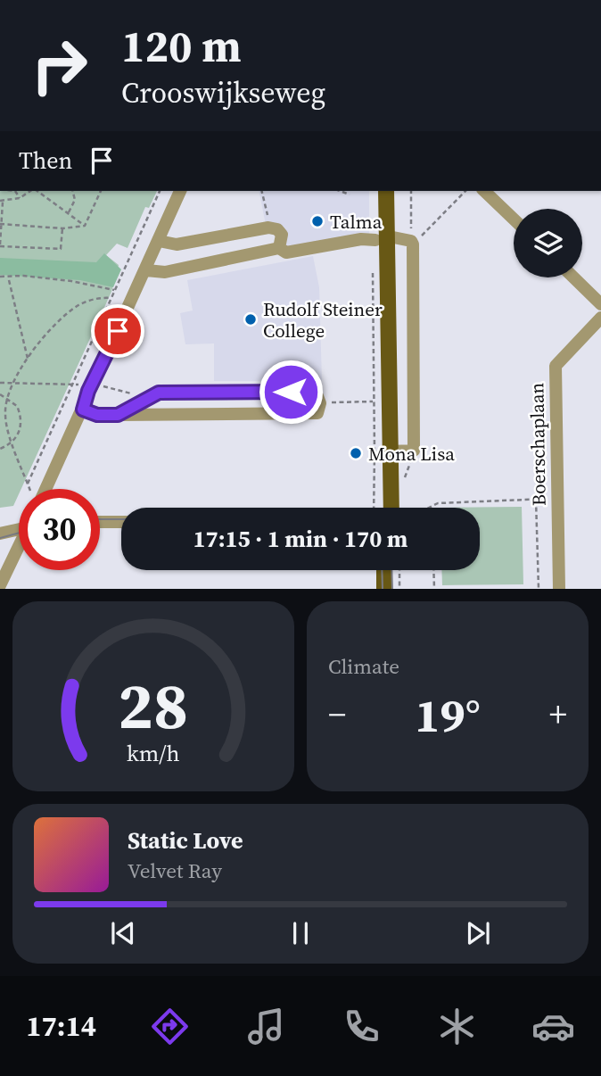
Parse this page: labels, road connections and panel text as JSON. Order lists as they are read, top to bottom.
{
  "streets": {
    "street": ["Boerschaplaan"]
  },
  "places": ["Talma", "Rudolf Steiner College", "Mona Lisa"],
  "page": {
    "turn": ["120 m", "Crooswijkseweg"],
    "then": "Then",
    "limit": "30",
    "trip": "17:15 · 1 min · 170 m",
    "tile": "Climate",
    "heat": ["−", "19°", "+"],
    "song": ["Static Love", "Velvet Ray"],
    "tabs": "17:14",
    "gauge": ["28", "km/h"]
  }
}
